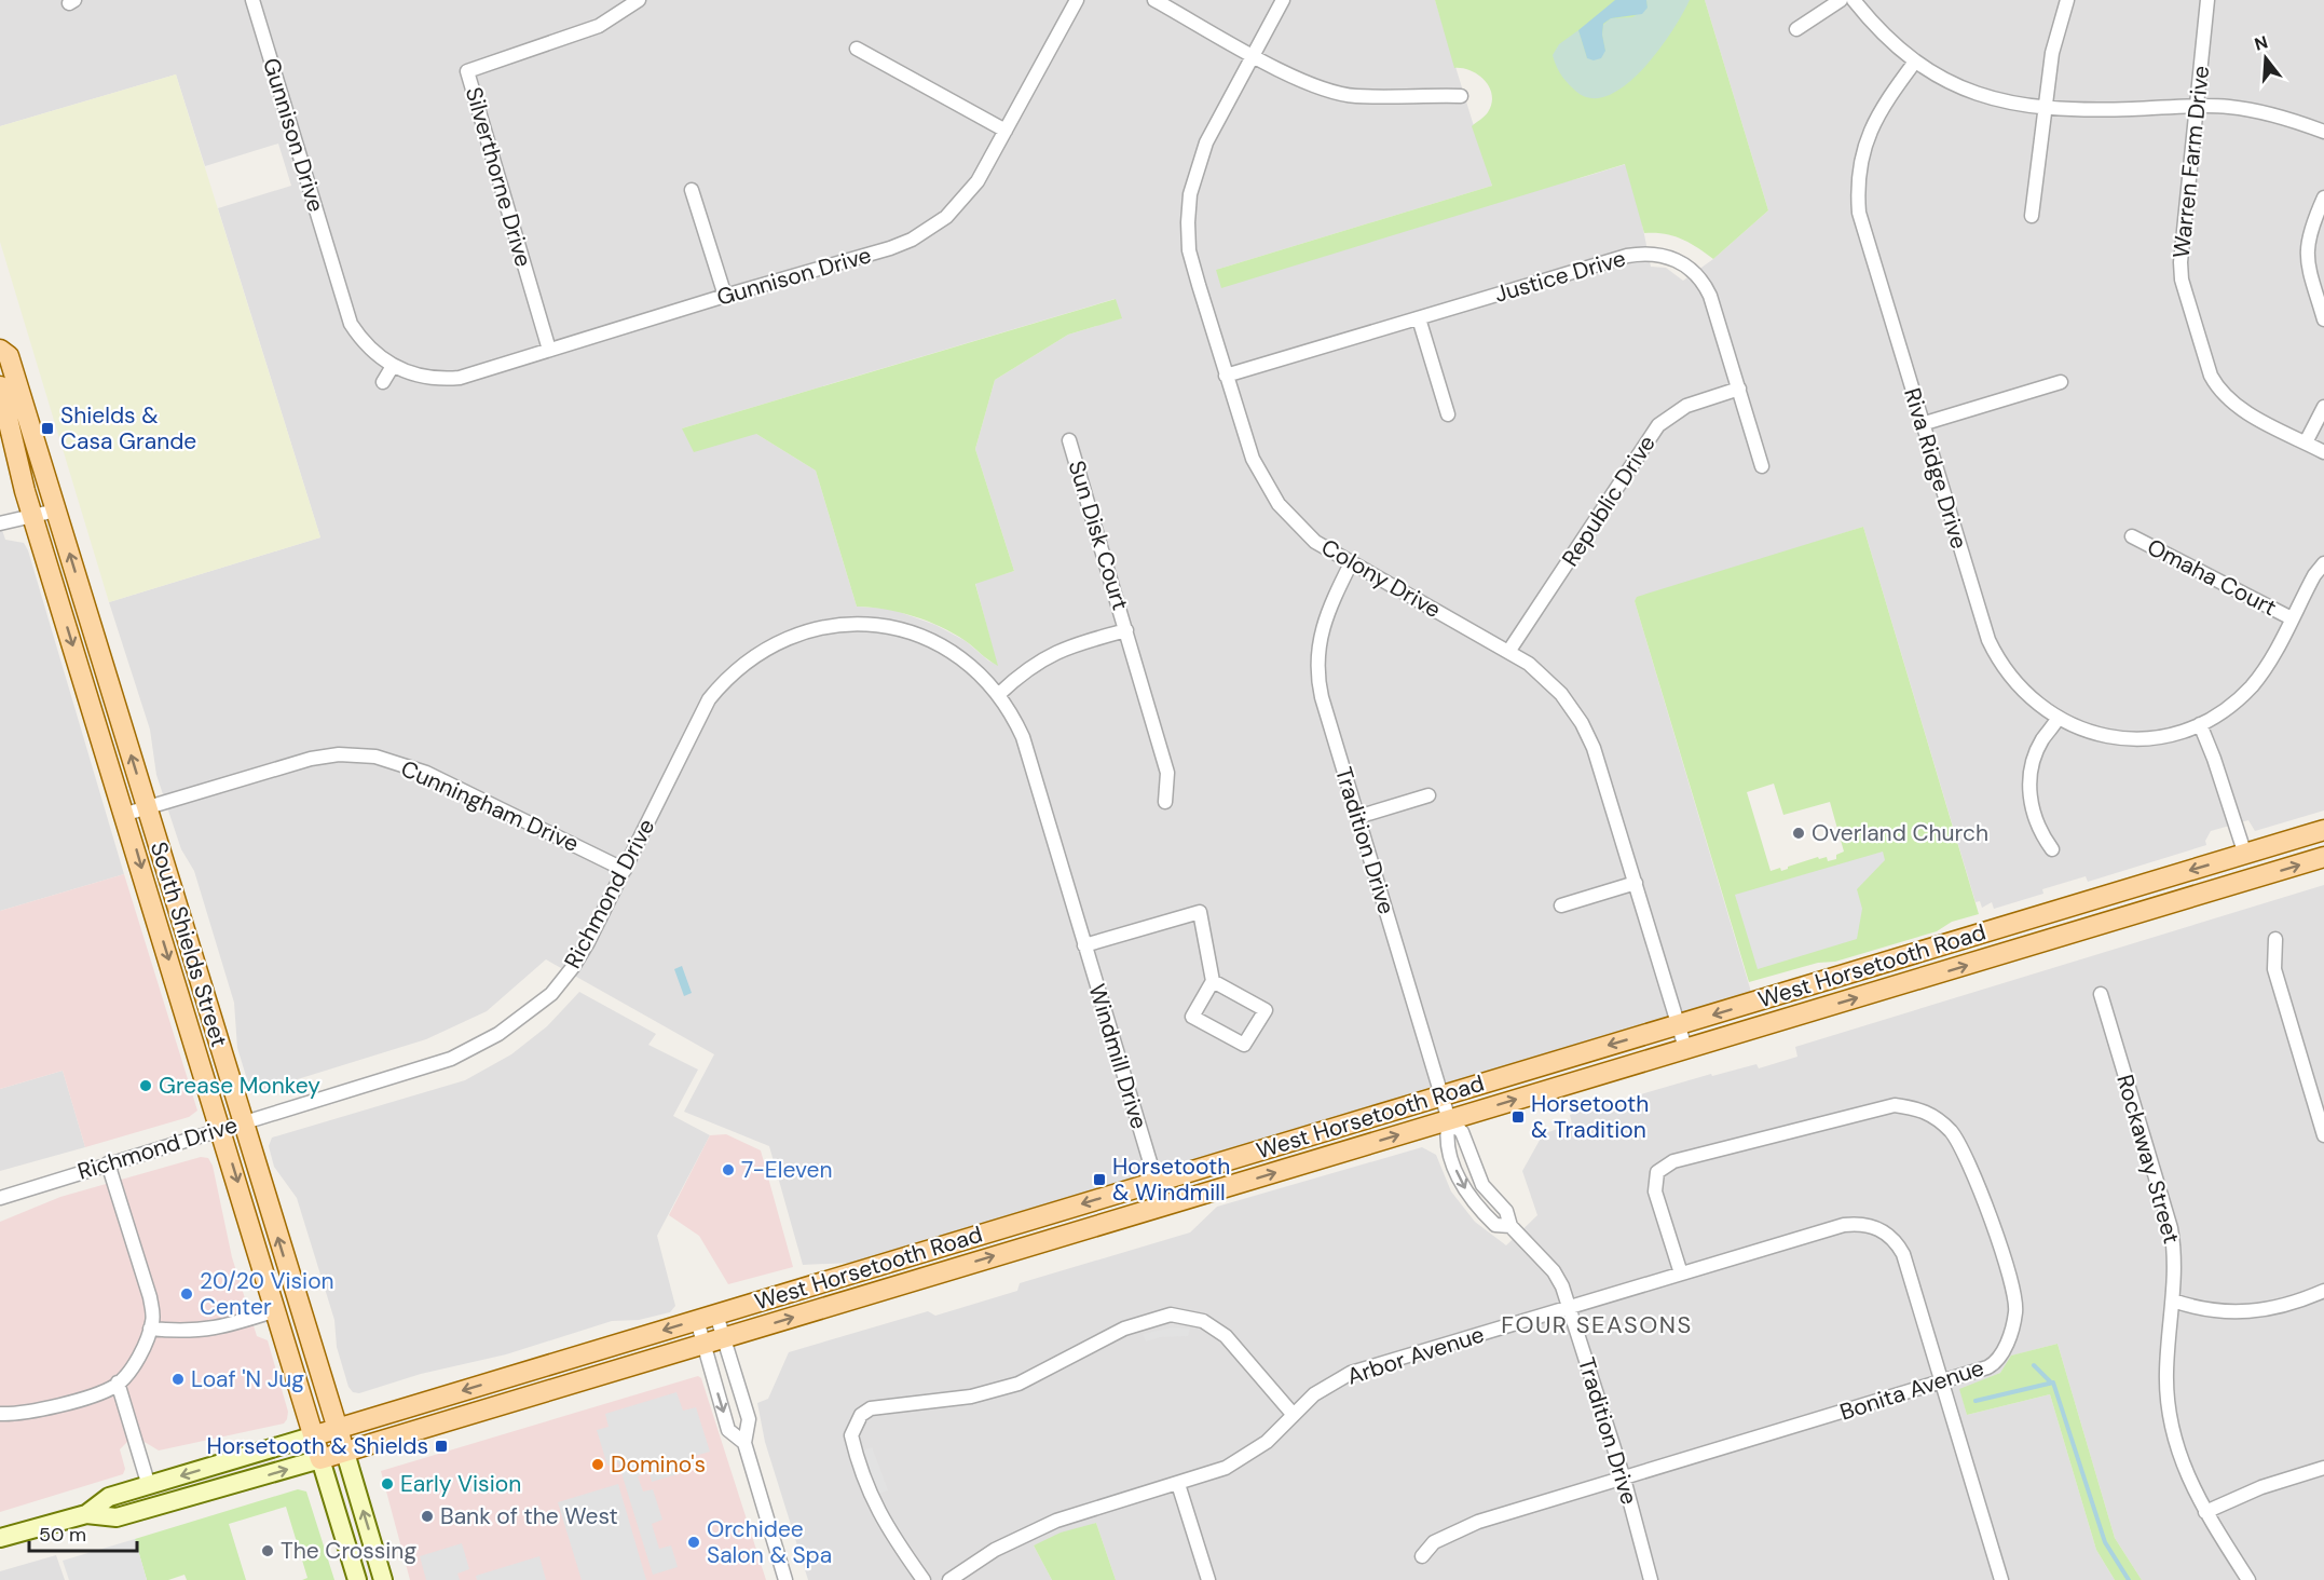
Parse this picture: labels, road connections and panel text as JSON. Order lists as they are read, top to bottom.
{
  "streets": {
    "main road": ["South Shields Street", "West Horsetooth Road"],
    "street": [
      "Gunnison Drive",
      "Warren Farm Drive",
      "Silverthorne Drive",
      "Justice Drive",
      "Riva Ridge Drive",
      "Republic Drive",
      "Sun Disk Court",
      "Omaha Court",
      "Colony Drive",
      "Cunningham Drive",
      "Tradition Drive",
      "Richmond Drive",
      "Windmill Drive",
      "Rockaway Street",
      "Arbor Avenue",
      "Bonita Avenue"
    ]
  },
  "crossings": [
    ["Gunnison Drive", "Silverthorne Drive"],
    ["Justice Drive", "Republic Drive"],
    ["Justice Drive", "Colony Drive"],
    ["Riva Ridge Drive", "Omaha Court"],
    ["Republic Drive", "Colony Drive"],
    ["Sun Disk Court", "Richmond Drive"],
    ["Sun Disk Court", "Windmill Drive"],
    ["Colony Drive", "Tradition Drive"],
    ["Colony Drive", "West Horsetooth Road"],
    ["Cunningham Drive", "Richmond Drive"],
    ["Cunningham Drive", "South Shields Street"],
    ["Tradition Drive", "West Horsetooth Road"],
    ["Tradition Drive", "Arbor Avenue"],
    ["Tradition Drive", "Bonita Avenue"],
    ["Richmond Drive", "South Shields Street"],
    ["Richmond Drive", "Windmill Drive"],
    ["South Shields Street", "West Horsetooth Road"],
    ["West Horsetooth Road", "Windmill Drive"],
    ["Arbor Avenue", "Bonita Avenue"]
  ],
  "districts": ["FOUR SEASONS"],
  "places": {
    "transit": [
      "Shields & Casa Grande",
      "Horsetooth & Tradition",
      "Horsetooth & Windmill",
      "Horsetooth & Shields"
    ],
    "other": [
      "Overland Church",
      "Grease Monkey",
      "7-Eleven",
      "20/20 Vision Center",
      "Loaf 'N Jug",
      "Domino's",
      "Early Vision",
      "Bank of the West",
      "Orchidee Salon & Spa",
      "The Crossing"
    ]
  },
  "scale_bar": "50 m",
  "north": "top"
}
